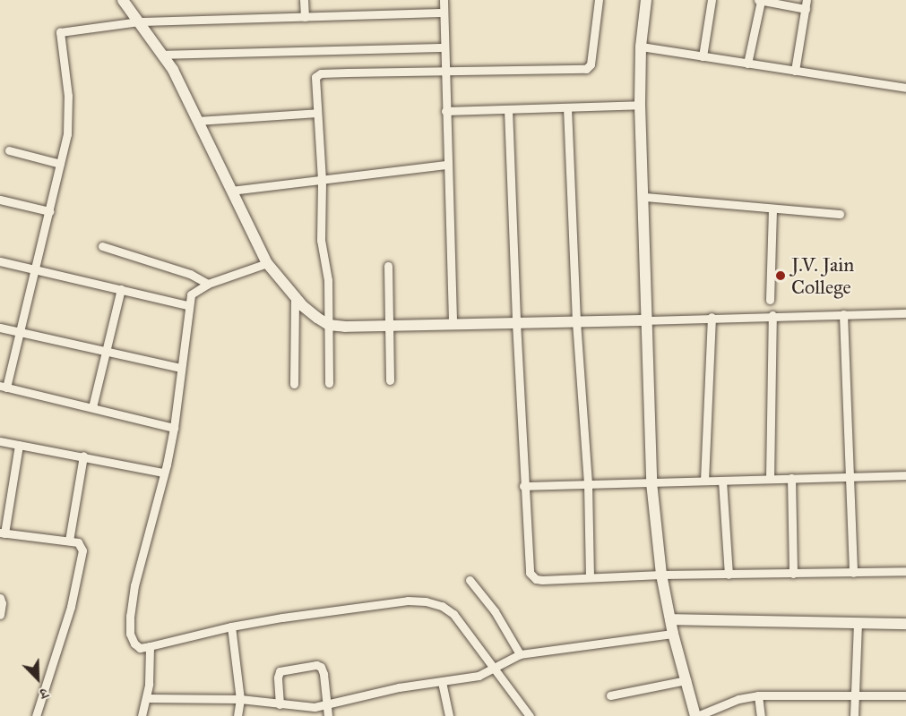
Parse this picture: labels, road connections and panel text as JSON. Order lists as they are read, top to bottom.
{
  "places": ["J.V. Jain College"],
  "north": "bottom right"
}
